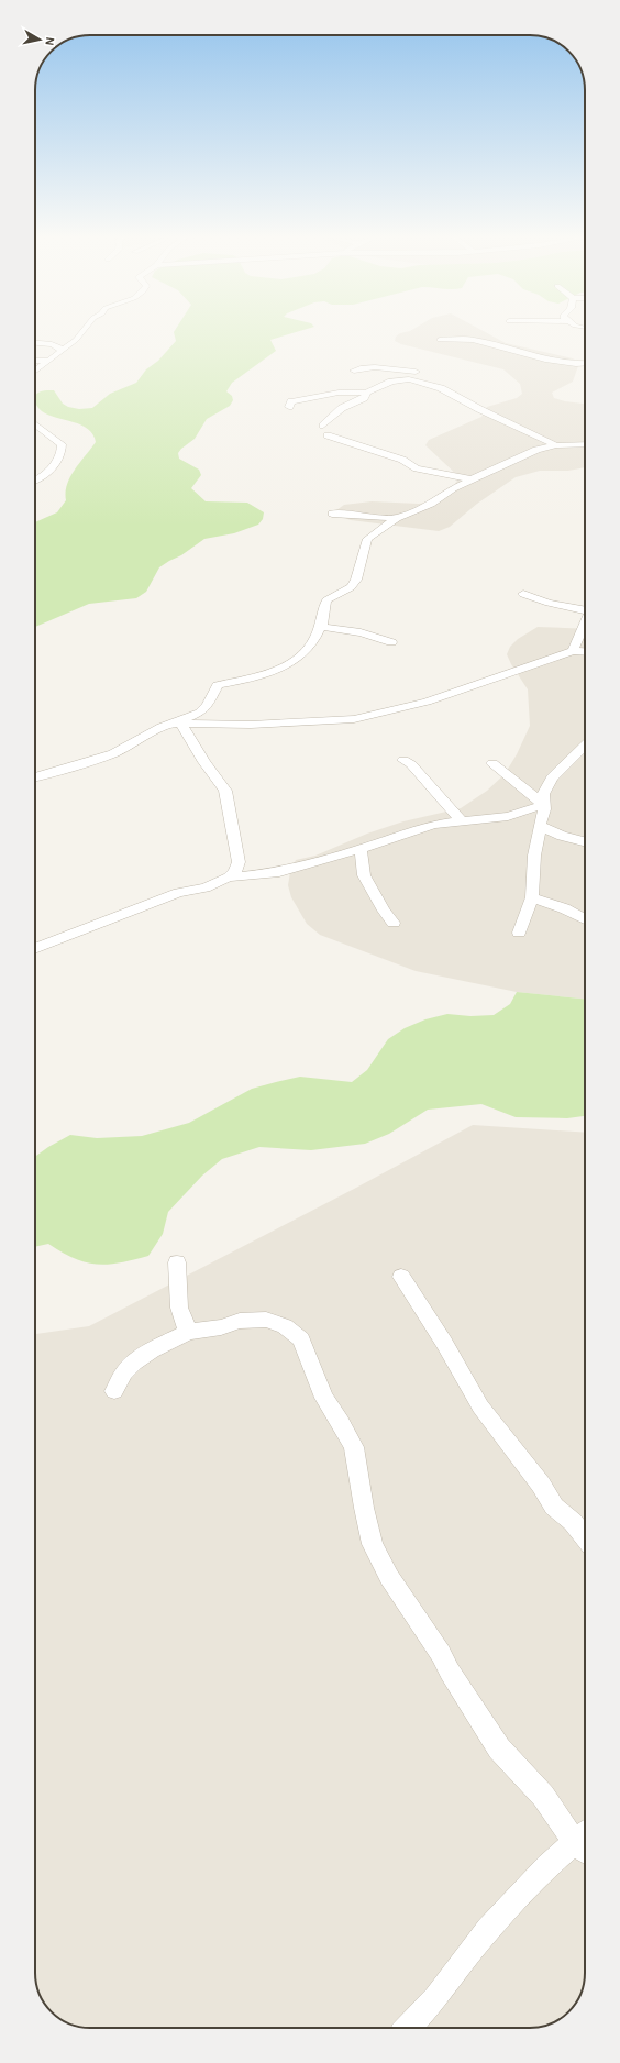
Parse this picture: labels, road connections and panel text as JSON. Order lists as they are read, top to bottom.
{
  "north": "right"
}
